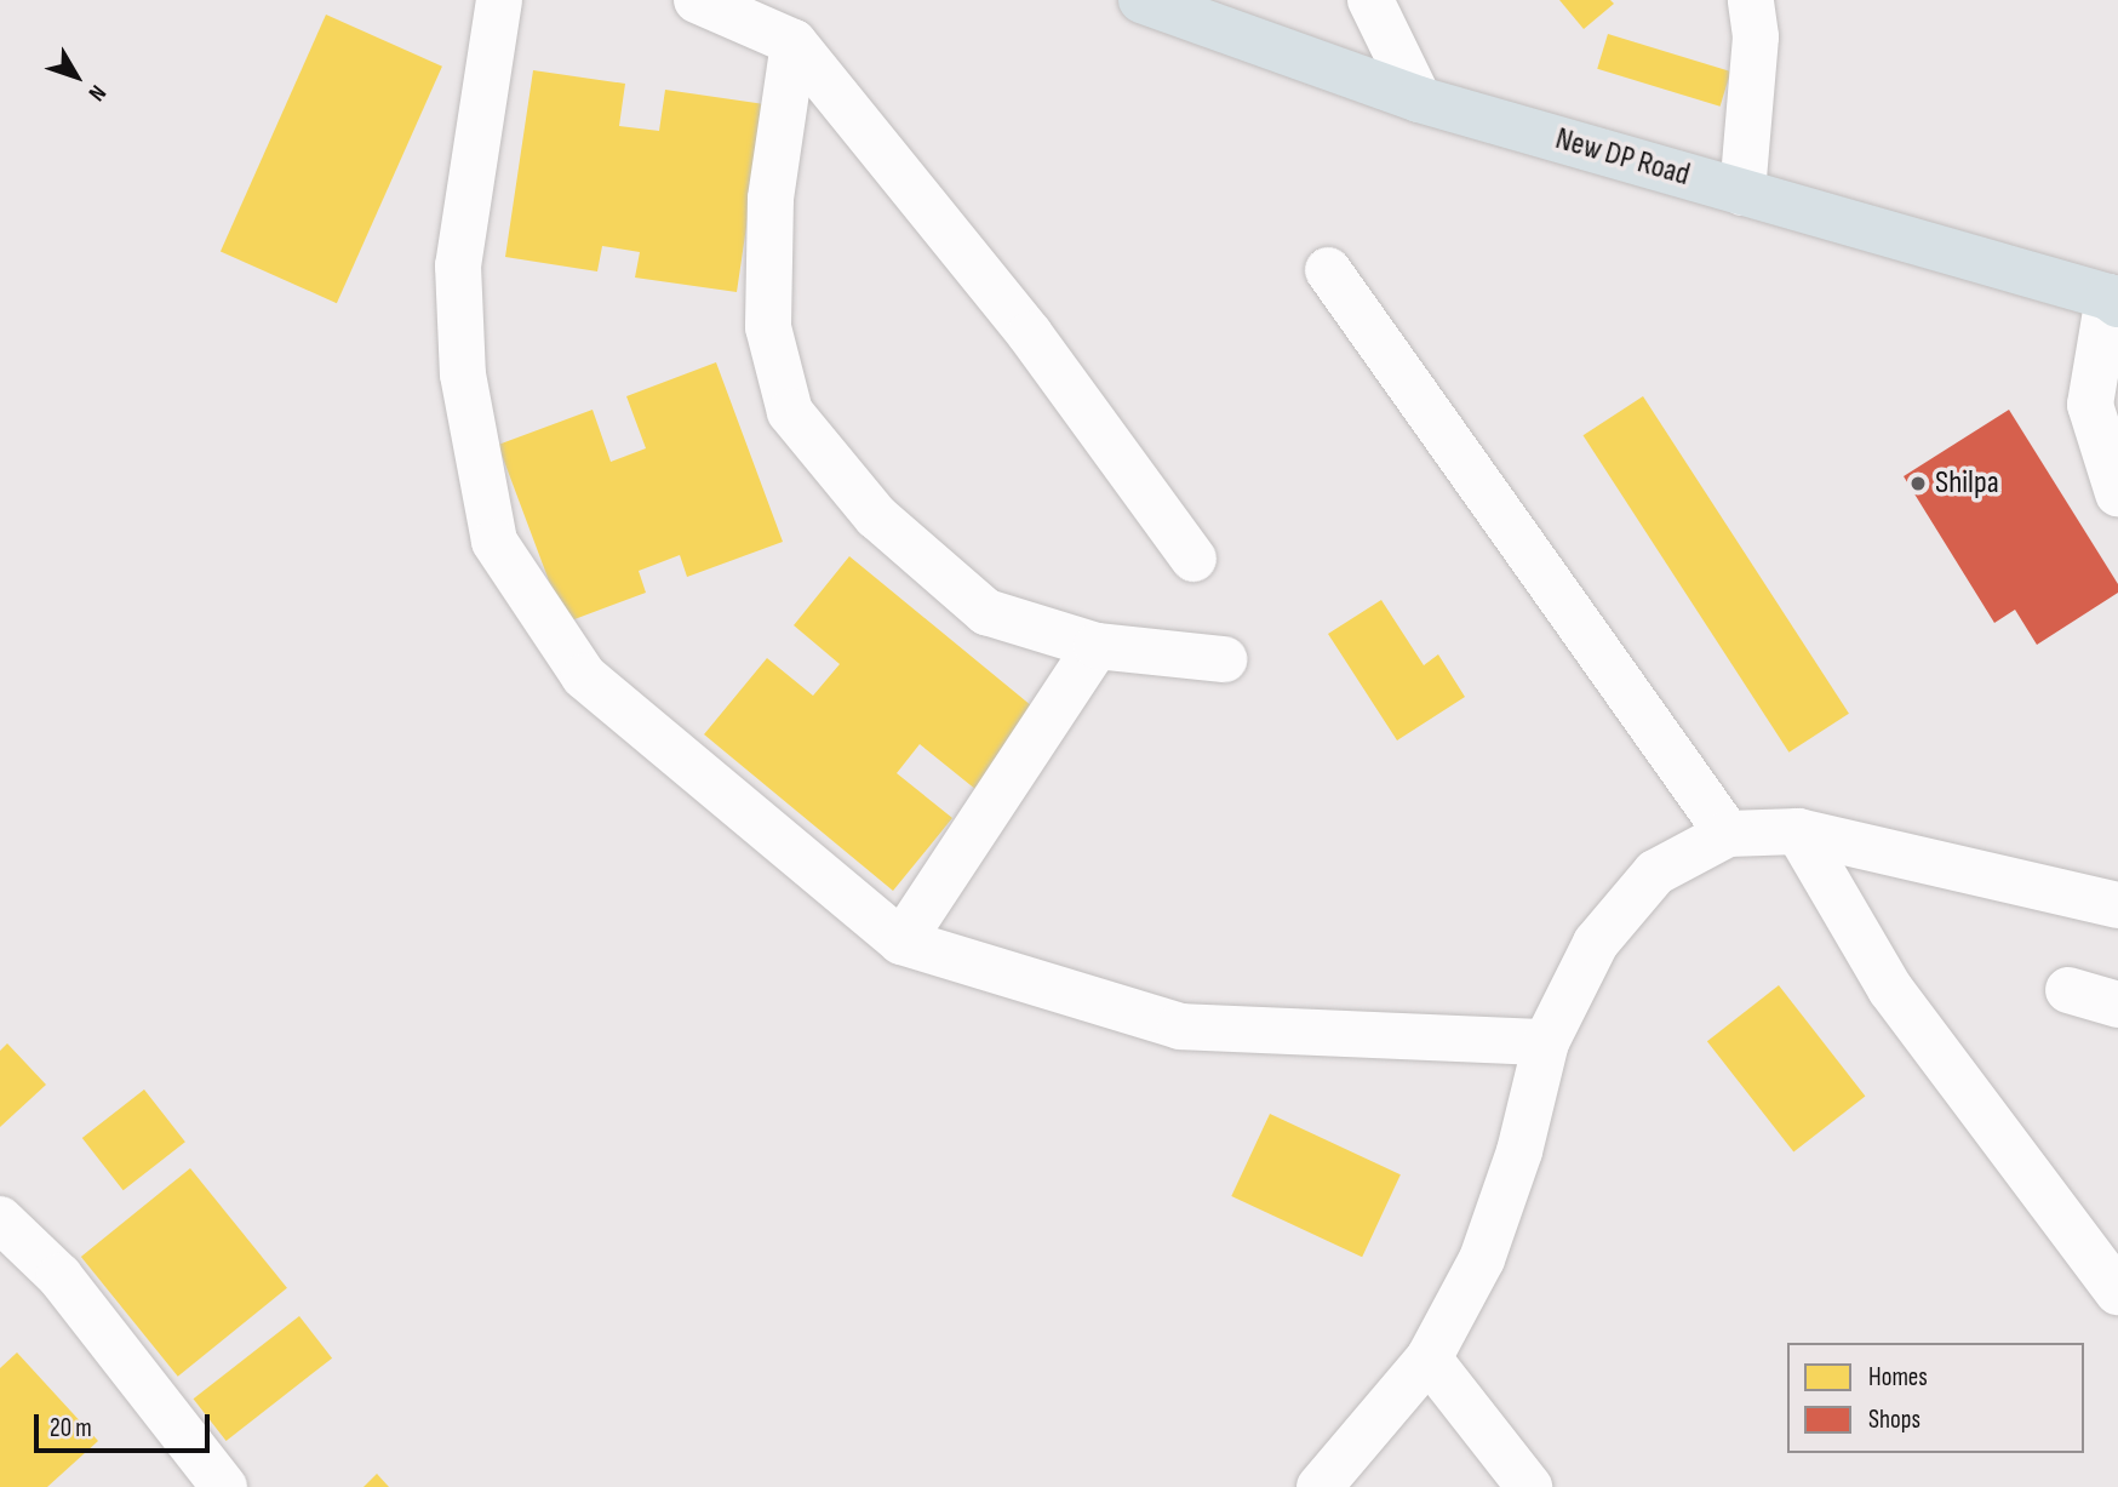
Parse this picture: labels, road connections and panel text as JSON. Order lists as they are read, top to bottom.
{
  "streets": {
    "main road": ["New DP Road"]
  },
  "places": ["Shilpa"],
  "legend": ["Homes", "Shops"],
  "scale_bar": "20 m",
  "north": "bottom right"
}
